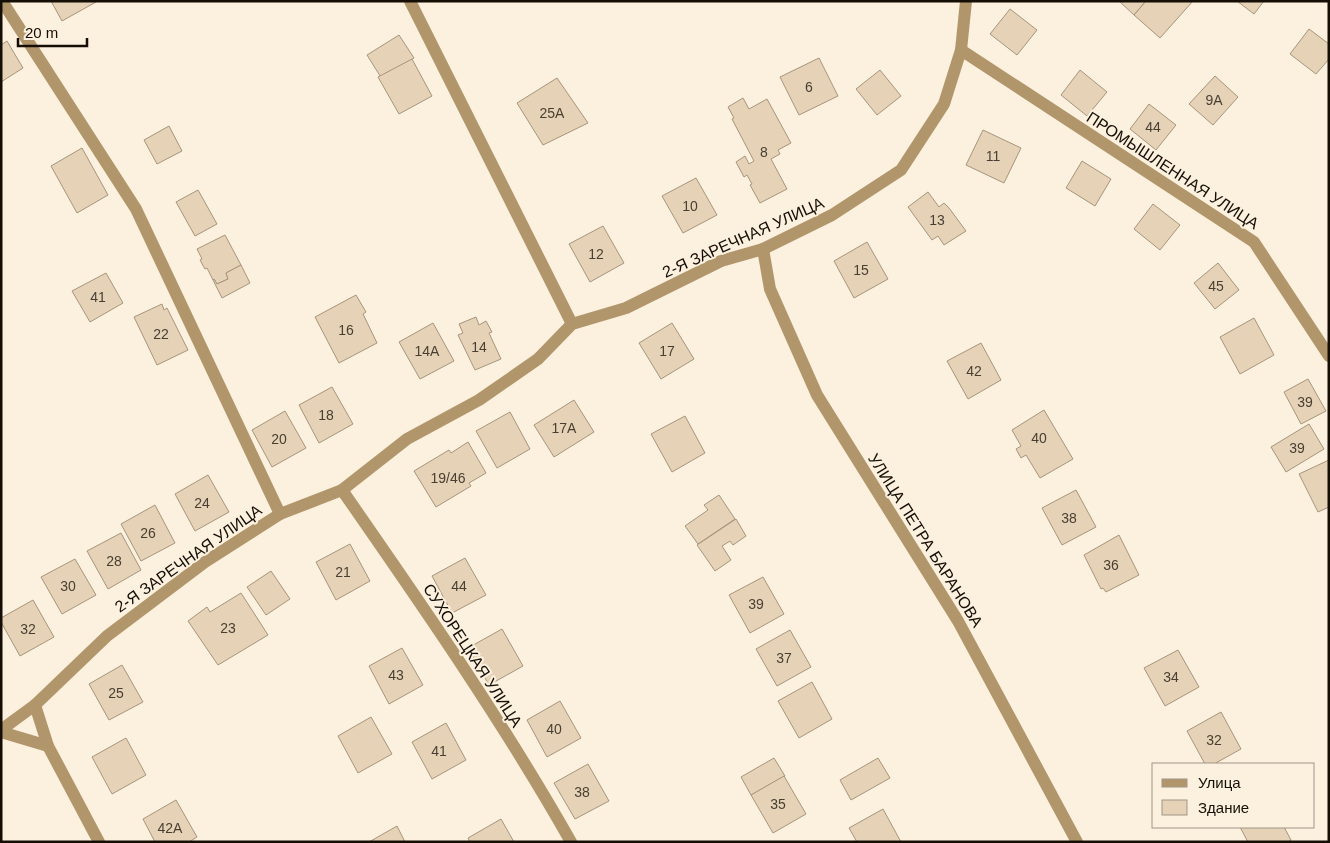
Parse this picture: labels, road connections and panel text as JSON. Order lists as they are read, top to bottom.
{
  "streets": {
    "street": [
      "ПРОМЫШЛЕННАЯ УЛИЦА",
      "2-Я ЗАРЕЧНАЯ УЛИЦА",
      "УЛИЦА ПЕТРА БАРАНОВА",
      "СУХОРЕЦКАЯ УЛИЦА"
    ]
  },
  "crossings": [
    ["ПРОМЫШЛЕННАЯ УЛИЦА", "2-Я ЗАРЕЧНАЯ УЛИЦА"],
    ["2-Я ЗАРЕЧНАЯ УЛИЦА", "УЛИЦА ПЕТРА БАРАНОВА"],
    ["2-Я ЗАРЕЧНАЯ УЛИЦА", "СУХОРЕЦКАЯ УЛИЦА"]
  ],
  "house_numbers": [
    "6",
    "9А",
    "25А",
    "44",
    "8",
    "11",
    "10",
    "13",
    "12",
    "15",
    "45",
    "41",
    "16",
    "22",
    "14",
    "14А",
    "17",
    "42",
    "39",
    "18",
    "17А",
    "40",
    "20",
    "39",
    "19/46",
    "24",
    "38",
    "26",
    "28",
    "36",
    "21",
    "30",
    "44",
    "39",
    "23",
    "32",
    "37",
    "43",
    "34",
    "25",
    "40",
    "32",
    "41",
    "38",
    "35",
    "42А"
  ],
  "legend": ["Улица", "Здание"],
  "scale_bar": "20 m"
}
